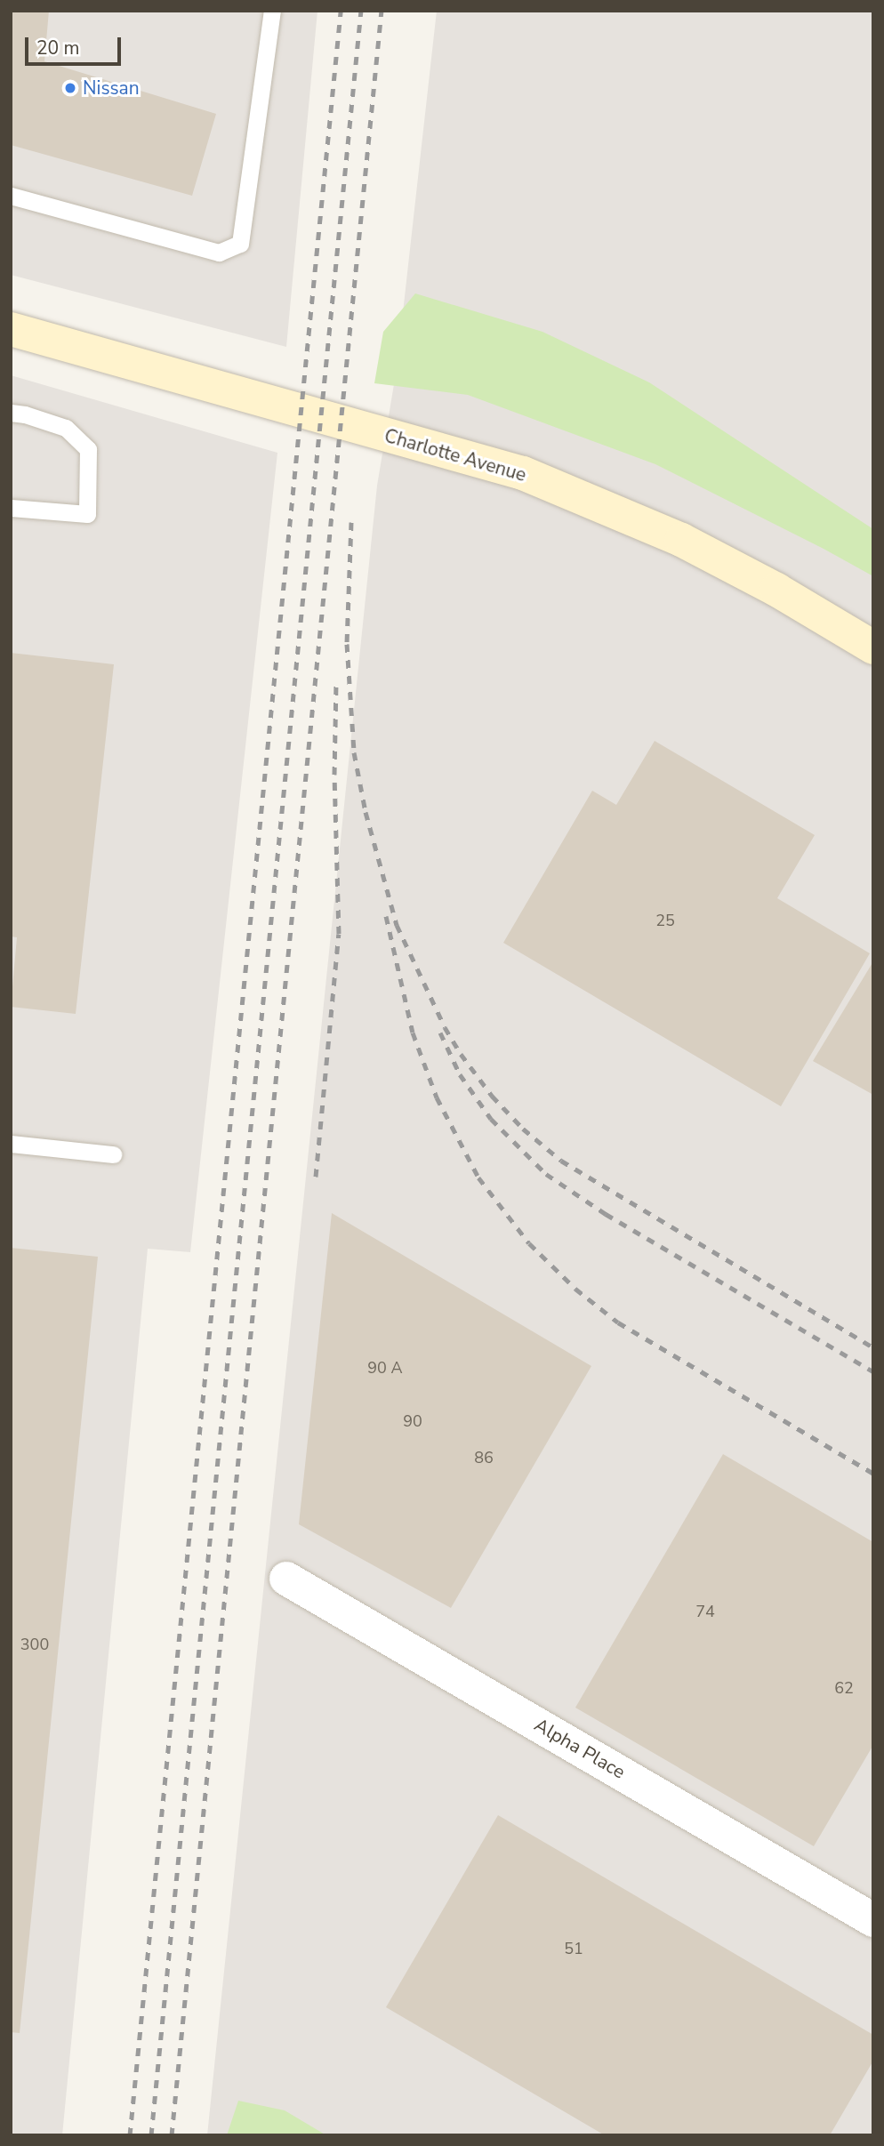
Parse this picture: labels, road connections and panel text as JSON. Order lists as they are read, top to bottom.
{
  "streets": {
    "street": ["Charlotte Avenue", "Alpha Place"]
  },
  "places": ["Nissan"],
  "house_numbers": [
    "25",
    "90 A",
    "90",
    "86",
    "74",
    "300",
    "62",
    "51"
  ],
  "scale_bar": "20 m"
}
